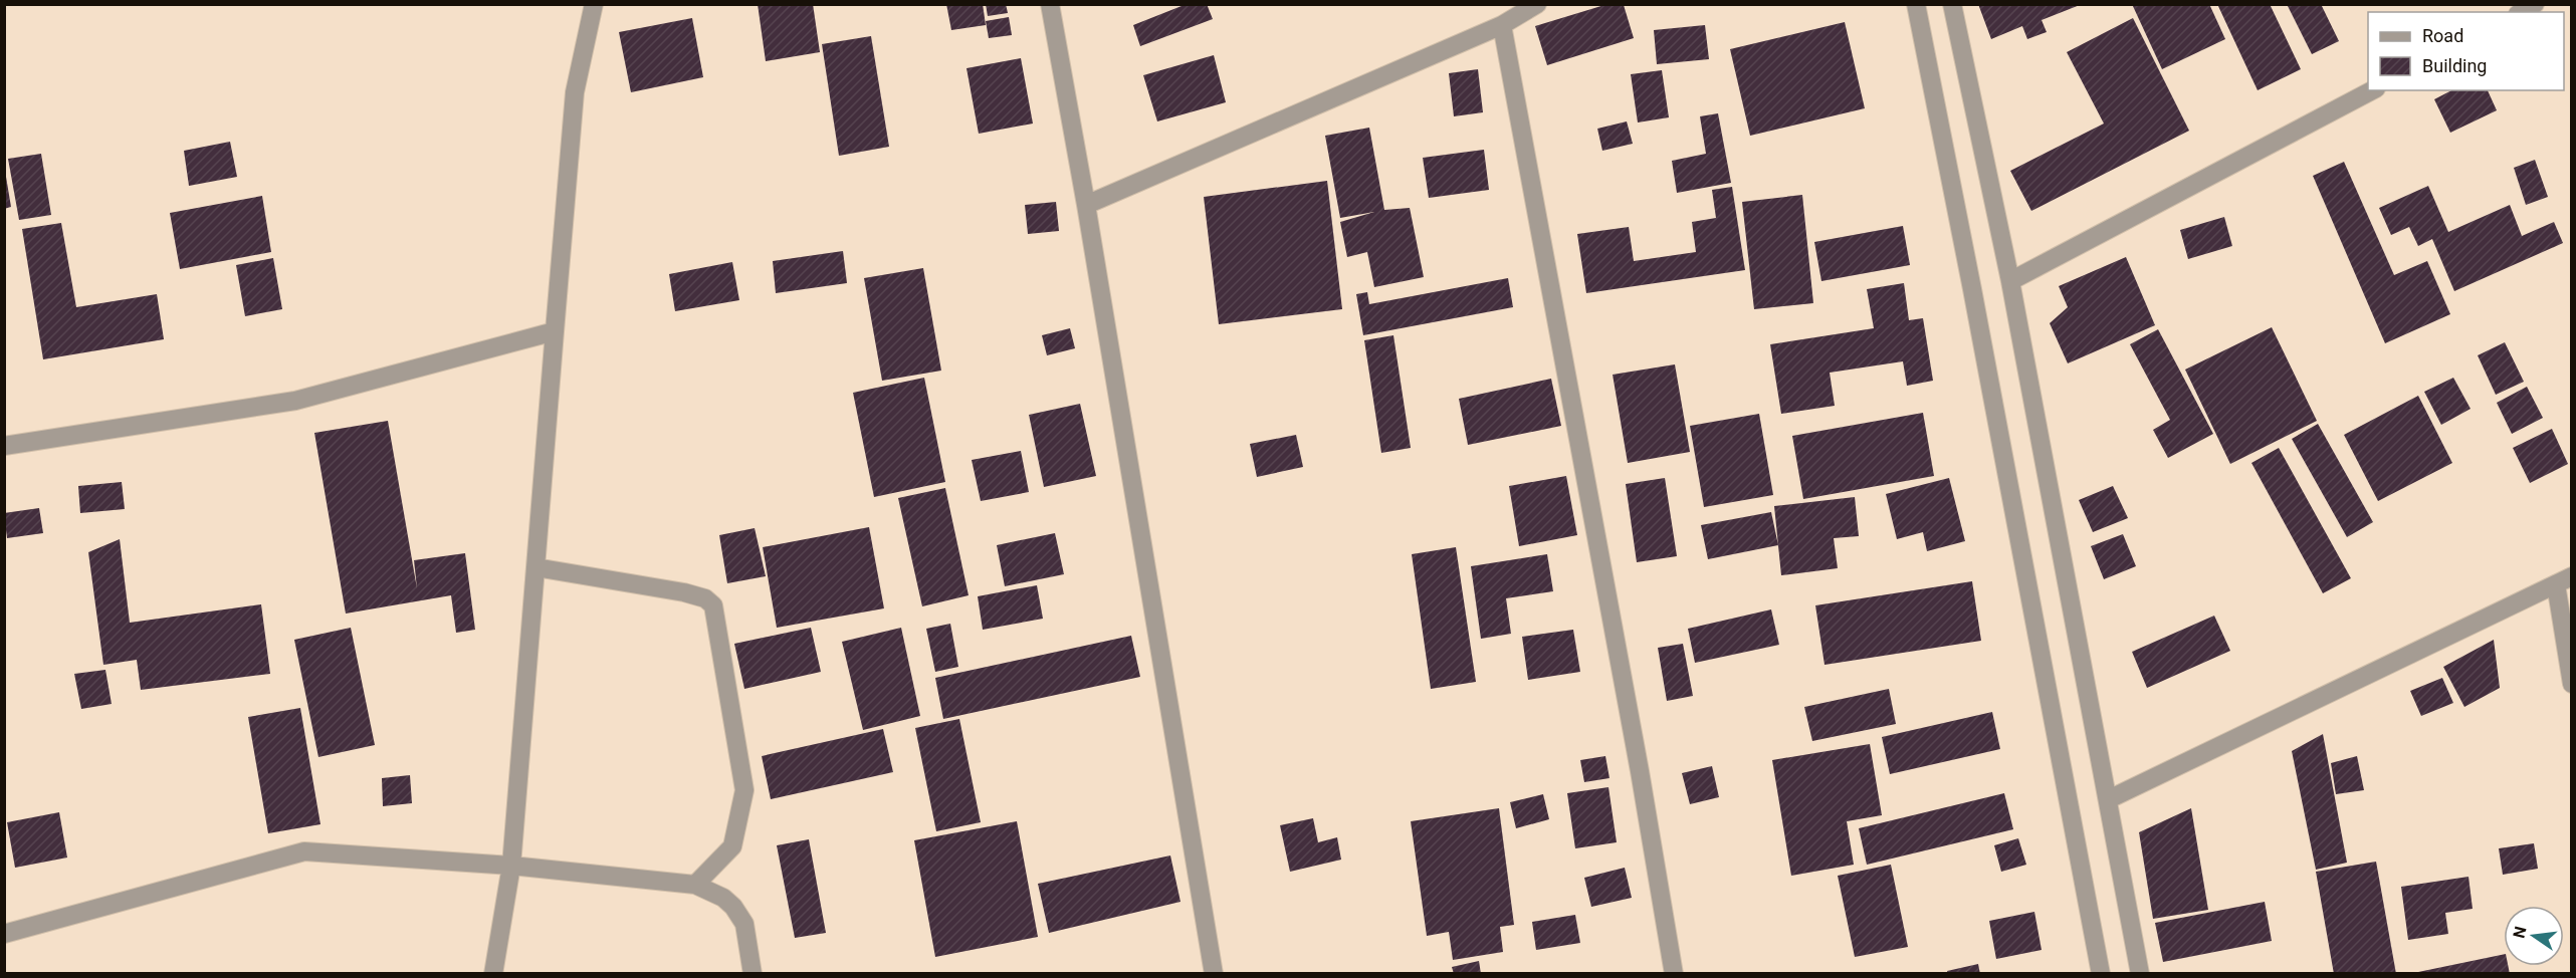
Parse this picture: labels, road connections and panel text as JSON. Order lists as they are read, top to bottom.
{
  "legend": ["Road", "Building"],
  "north": "left"
}
